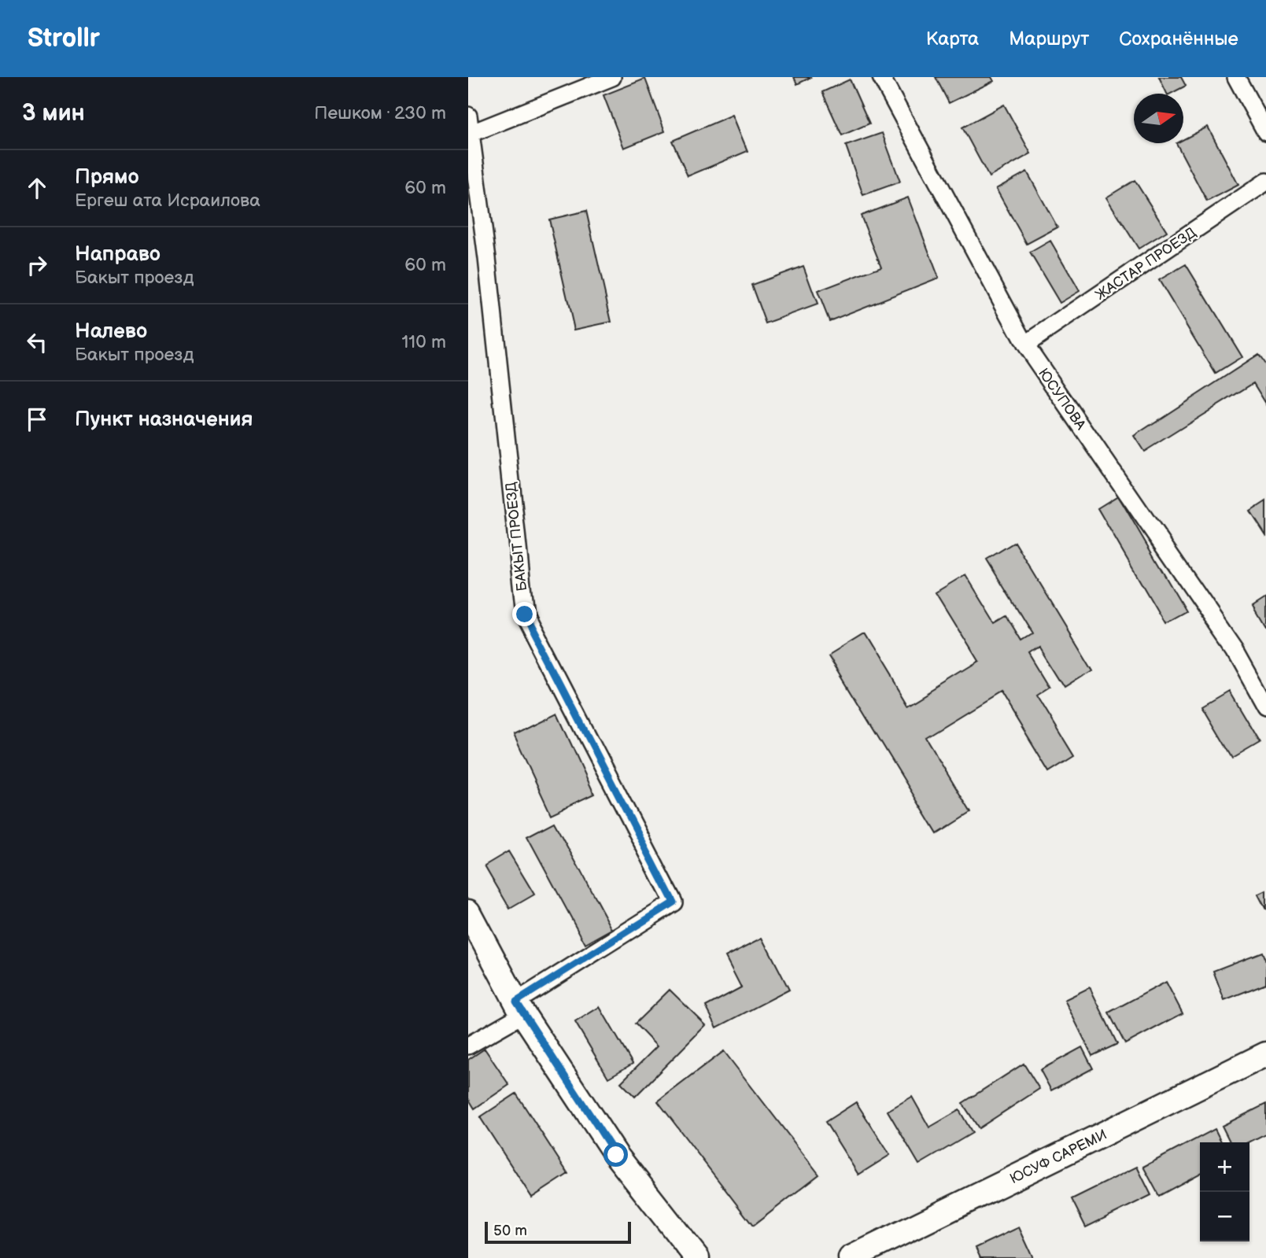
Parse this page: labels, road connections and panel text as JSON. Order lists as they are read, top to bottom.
{
  "streets": {
    "main road": ["ЮСУФ САРЕМИ"],
    "street": ["ЖАСТАР ПРОЕЗД", "ЮСУПОВА", "БАКЫТ ПРОЕЗД"]
  },
  "crossings": [
    ["ЖАСТАР ПРОЕЗД", "ЮСУПОВА"]
  ],
  "scale_bar": "50 m",
  "north": "right",
  "page": {
    "header": "Strollr",
    "nav": ["Карта", "Маршрут", "Сохранённые"],
    "heading": ["3 мин", "Пешком · 230 m"],
    "list": [
      ["Прямо", "Ергеш ата Исраилова", "60 m"],
      ["Направо", "Бакыт проезд", "60 m"],
      ["Налево", "Бакыт проезд", "110 m"],
      "Пункт назначения"
    ],
    "map_buttons": ["+", "−"],
    "scale": "50 m"
  }
}
